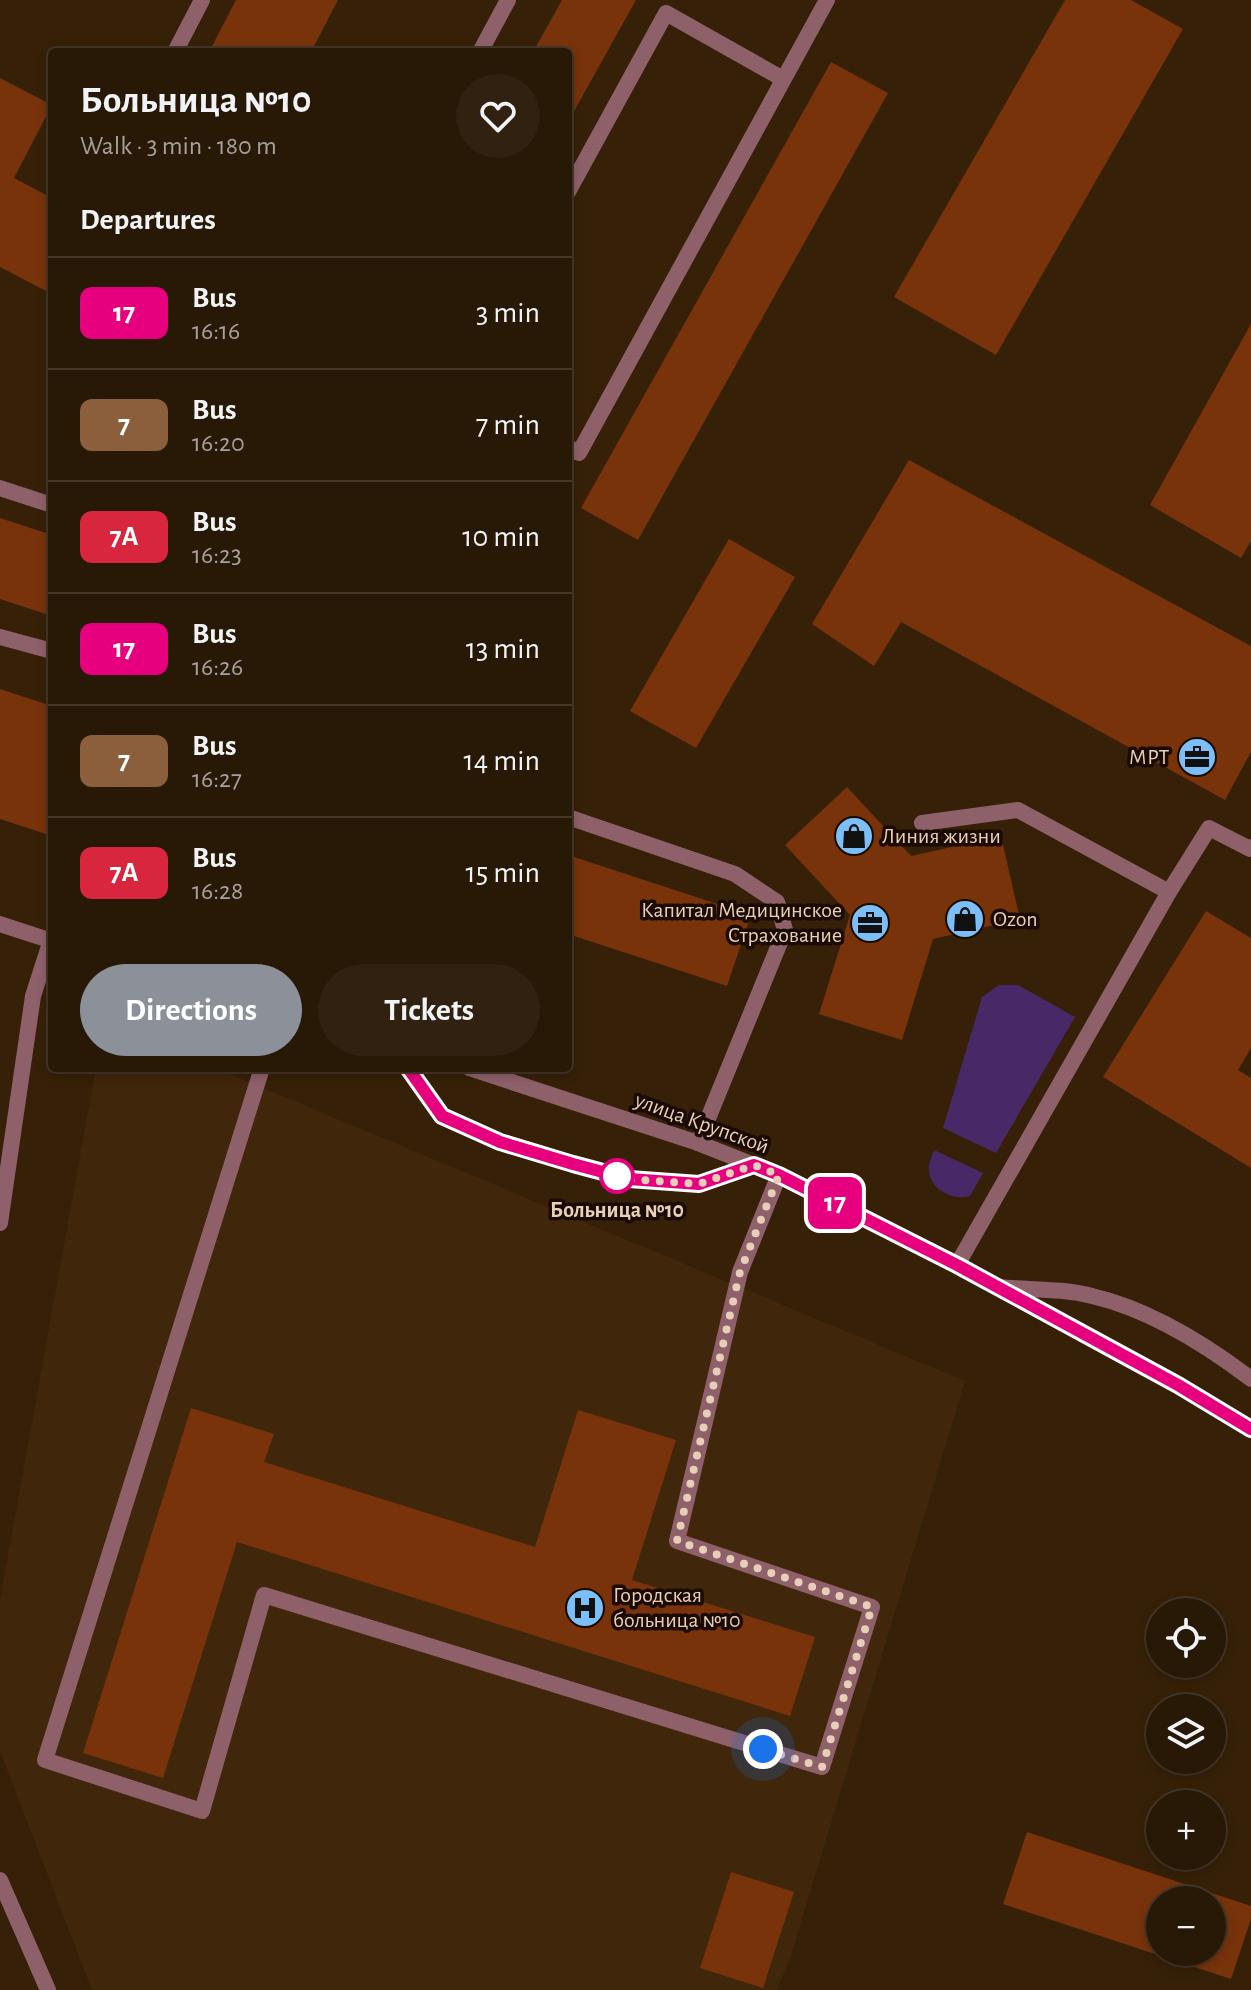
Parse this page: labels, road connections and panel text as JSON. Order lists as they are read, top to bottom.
{
  "streets": {
    "street": ["улица Крупской"]
  },
  "places": {
    "office": ["МРТ", "Капитал Медицинское Страхование"],
    "shop": ["Линия жизни", "Ozon"],
    "other": ["Больница №10"],
    "hospital": ["Городская больница №10"]
  },
  "lines": ["bus line 17"],
  "page": {
    "on_map": "17",
    "heading": [
      ["Больница №10", "Walk · 3 min · 180 m"],
      "Departures"
    ],
    "list": [
      {
        "mark": "17",
        "name": "Bus",
        "note": "16:16",
        "value": "3 min"
      },
      {
        "mark": "7",
        "name": "Bus",
        "note": "16:20",
        "value": "7 min"
      },
      {
        "mark": "7А",
        "name": "Bus",
        "note": "16:23",
        "value": "10 min"
      },
      {
        "mark": "17",
        "name": "Bus",
        "note": "16:26",
        "value": "13 min"
      },
      {
        "mark": "7",
        "name": "Bus",
        "note": "16:27",
        "value": "14 min"
      },
      {
        "mark": "7А",
        "name": "Bus",
        "note": "16:28",
        "value": "15 min"
      }
    ],
    "buttons": ["Directions", "Tickets"],
    "map_buttons": ["+", "−"]
  }
}
